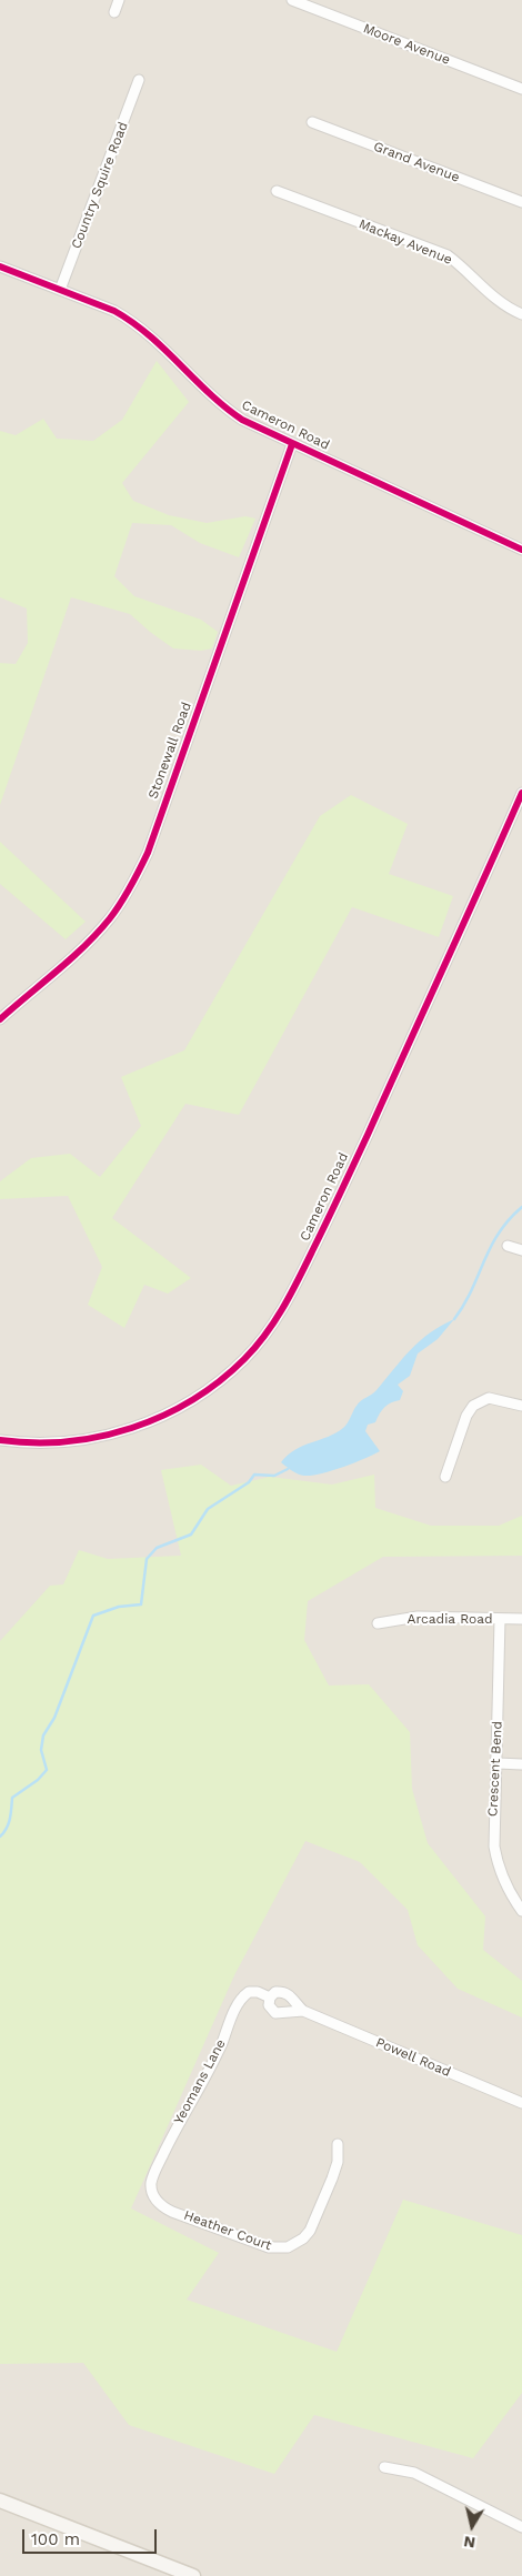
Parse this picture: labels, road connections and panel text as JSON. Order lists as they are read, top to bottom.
{
  "streets": {
    "street": [
      "Moore Avenue",
      "Grand Avenue",
      "Country Squire Road",
      "Mackay Avenue",
      "Cameron Road",
      "Stonewall Road",
      "Arcadia Road",
      "Crescent Bend",
      "Powell Road",
      "Yeomans Lane",
      "Heather Court"
    ]
  },
  "crossings": [
    ["Country Squire Road", "Cameron Road"],
    ["Cameron Road", "Stonewall Road"],
    ["Arcadia Road", "Crescent Bend"],
    ["Powell Road", "Yeomans Lane"],
    ["Yeomans Lane", "Heather Court"]
  ],
  "scale_bar": "100 m",
  "north": "bottom"
}
